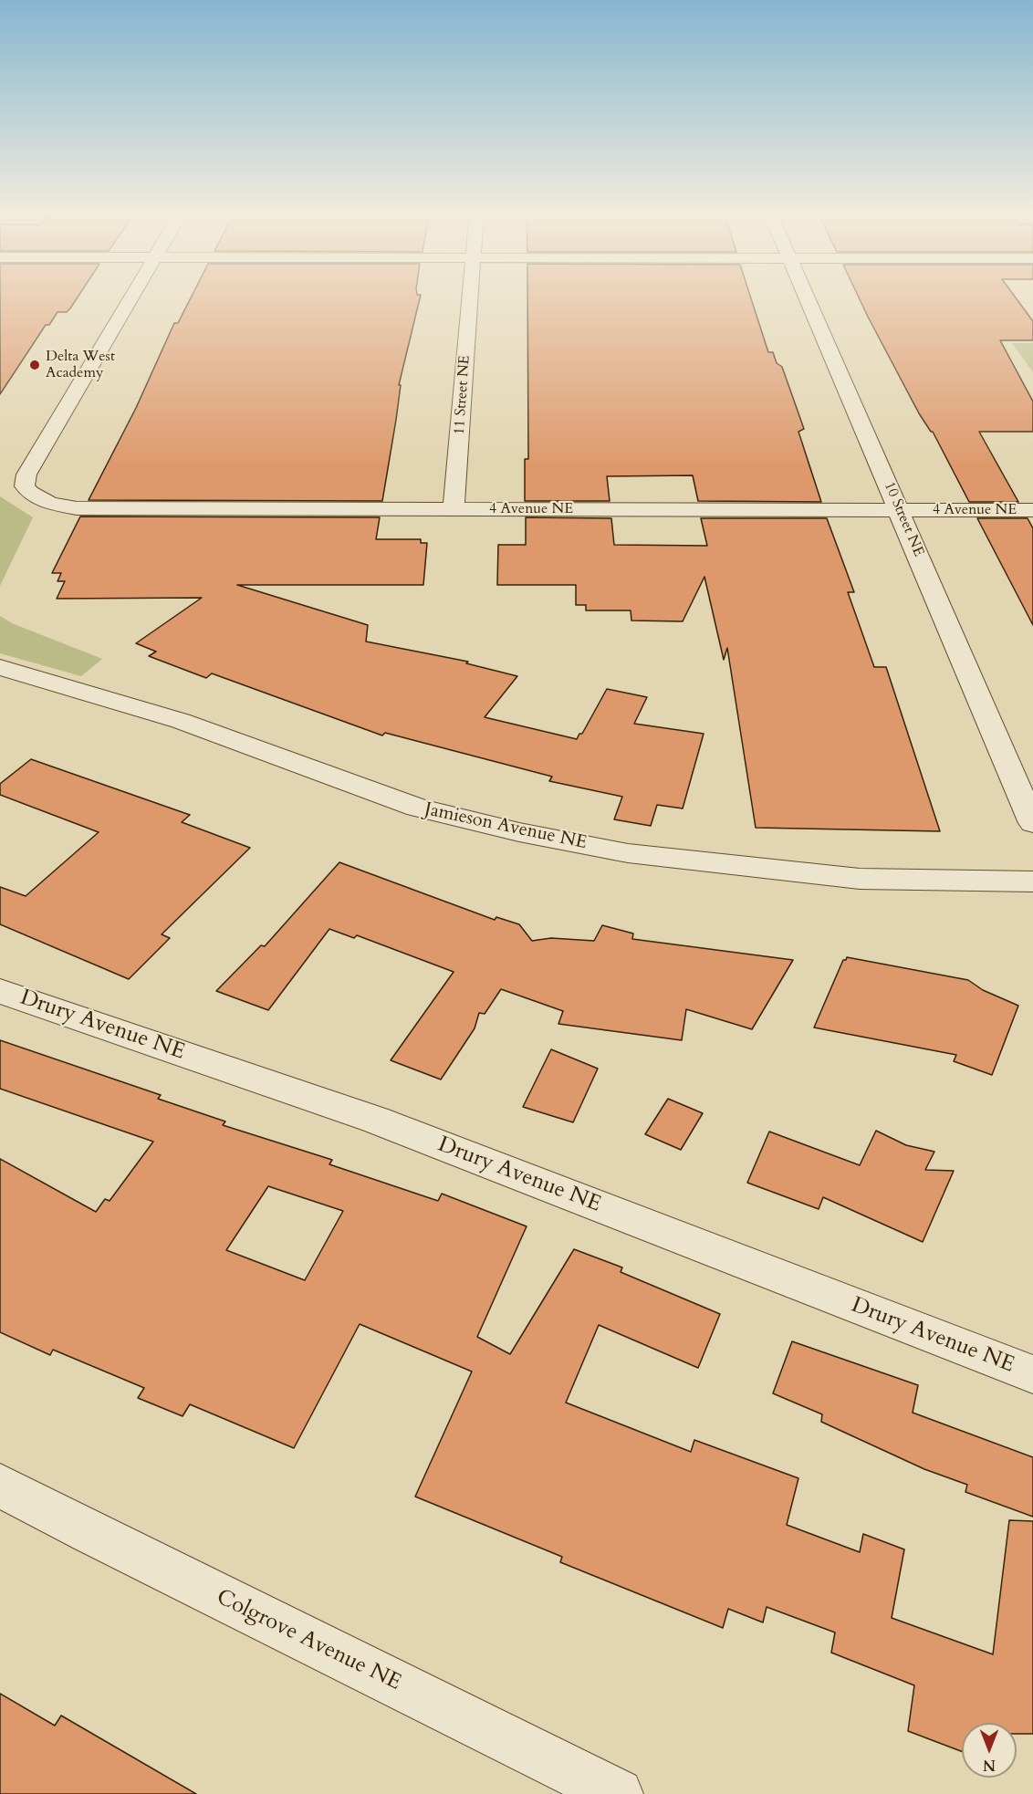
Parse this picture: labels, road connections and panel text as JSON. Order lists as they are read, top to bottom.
{
  "streets": {
    "street": [
      "11 Street NE",
      "4 Avenue NE",
      "10 Street NE",
      "Jamieson Avenue NE",
      "Drury Avenue NE",
      "Colgrove Avenue NE"
    ]
  },
  "crossings": [
    ["11 Street NE", "4 Avenue NE"],
    ["4 Avenue NE", "10 Street NE"]
  ],
  "places": ["Delta West Academy"],
  "north": "bottom"
}
